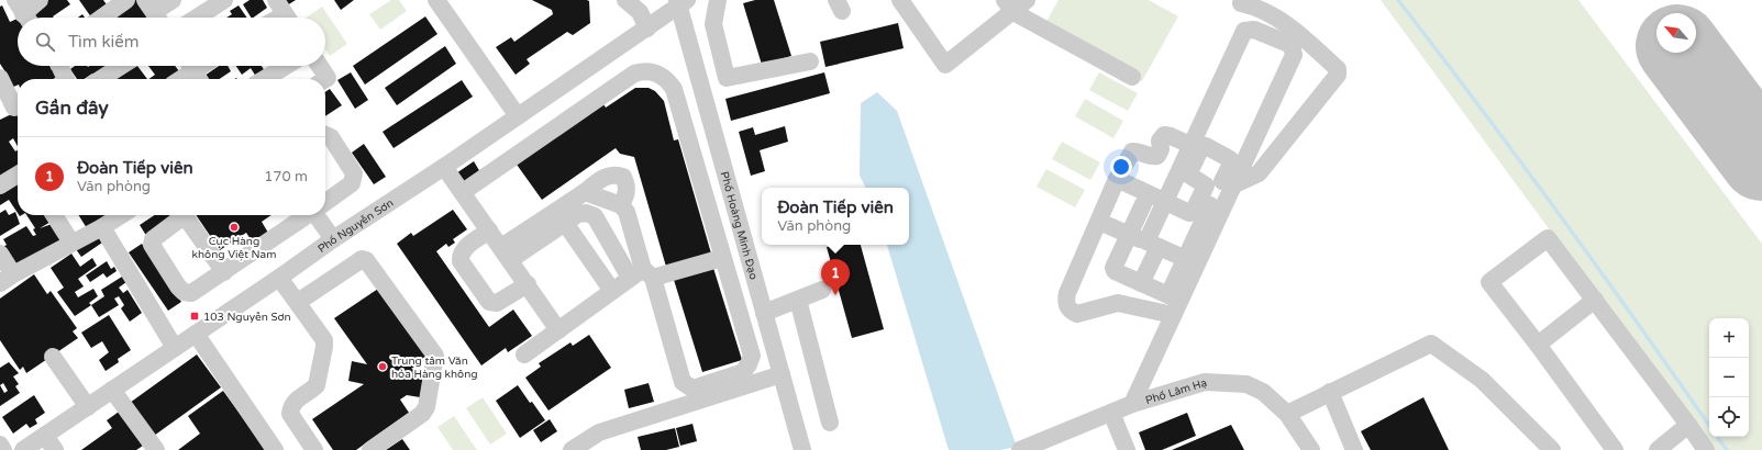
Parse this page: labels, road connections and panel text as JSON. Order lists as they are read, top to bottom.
{
  "streets": {
    "street": ["Phố Nguyễn Sơn", "Phố Hoàng Minh Đạo", "Phố Lâm Hạ"]
  },
  "crossings": [
    ["Phố Nguyễn Sơn", "Phố Hoàng Minh Đạo"]
  ],
  "places": {
    "other": ["Cục Hàng không Việt Nam", "Trung tâm Văn hóa Hàng không"],
    "transit": ["103 Nguyễn Sơn"]
  },
  "north": "top left",
  "page": {
    "search": "Tìm kiếm",
    "heading": "Gần đây",
    "list": [
      {
        "mark": "1",
        "name": "Đoàn Tiếp viên",
        "note": "Văn phòng",
        "value": "170 m"
      }
    ],
    "popup": ["Đoàn Tiếp viên", "Văn phòng"],
    "pins": "1",
    "map_buttons": ["+", "−"]
  }
}
